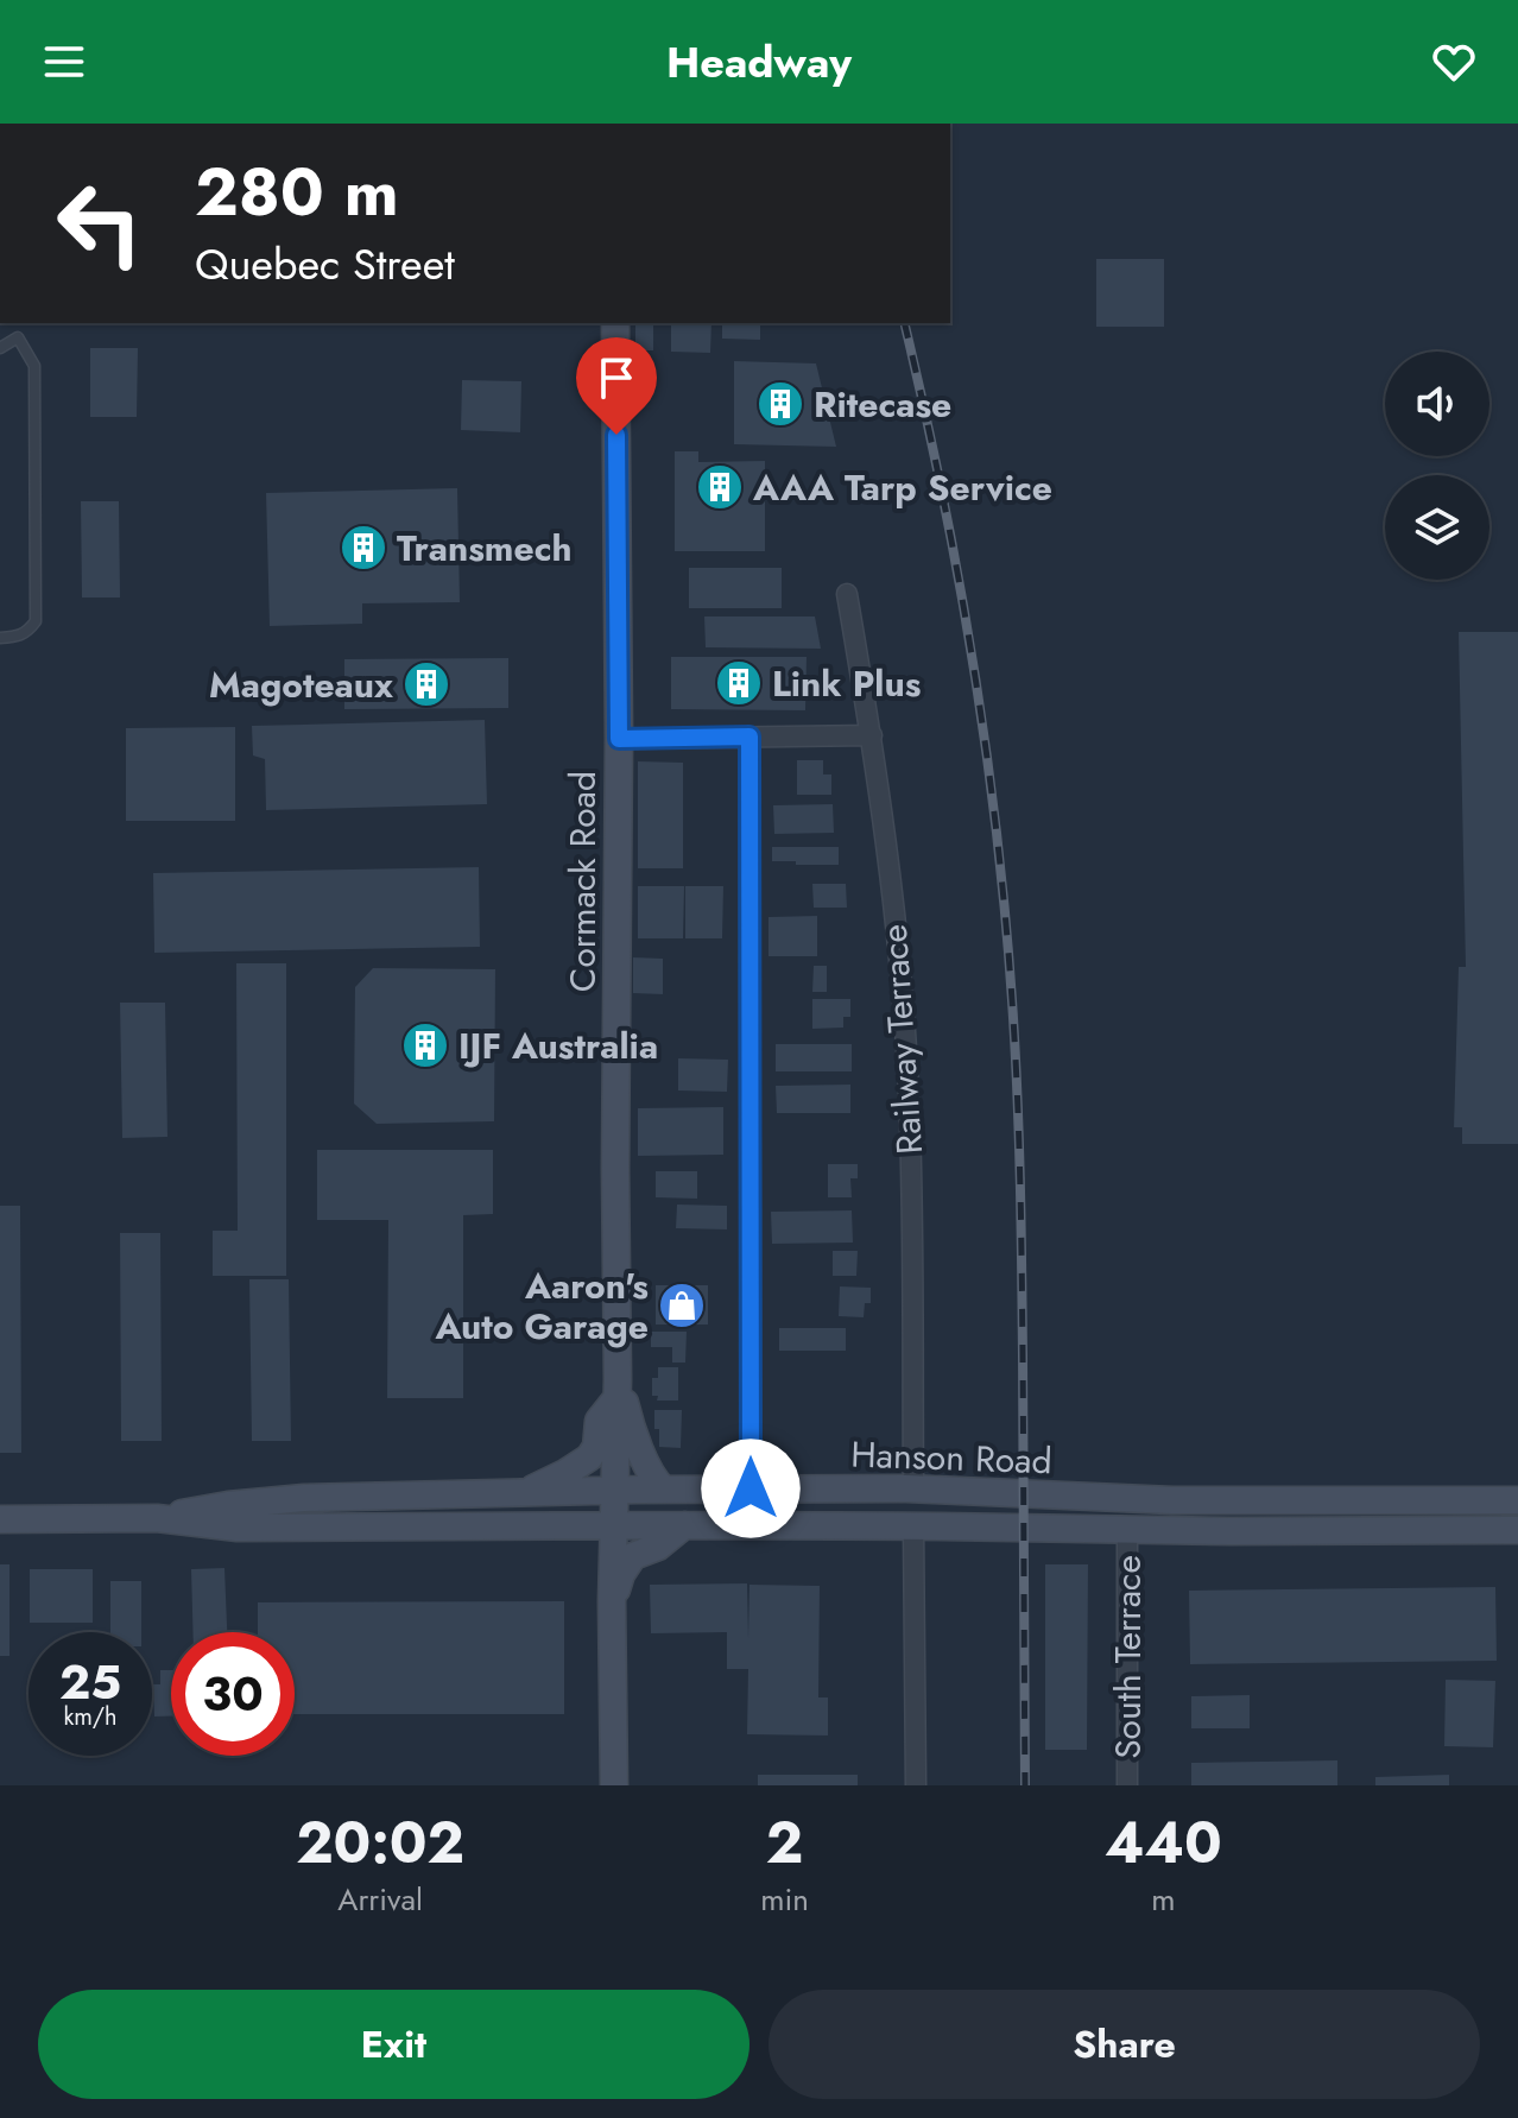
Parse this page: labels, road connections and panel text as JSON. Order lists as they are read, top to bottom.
{
  "streets": {
    "main road": ["Cormack Road", "Hanson Road"],
    "street": ["Railway Terrace", "South Terrace"]
  },
  "crossings": [
    ["Cormack Road", "Hanson Road"],
    ["Railway Terrace", "Hanson Road"],
    ["Hanson Road", "South Terrace"]
  ],
  "places": {
    "building": [
      "Ritecase",
      "AAA Tarp Service",
      "Transmech",
      "Link Plus",
      "Magoteaux",
      "IJF Australia"
    ],
    "shop": ["Aaron's Auto Garage"]
  },
  "page": {
    "header": "Headway",
    "turn": ["280 m", "Quebec Street"],
    "speed": "25 km/h",
    "limit": "30",
    "eta": [
      "20:02",
      "Arrival",
      "2",
      "min",
      "440",
      "m"
    ],
    "buttons": ["Exit", "Share"]
  }
}
